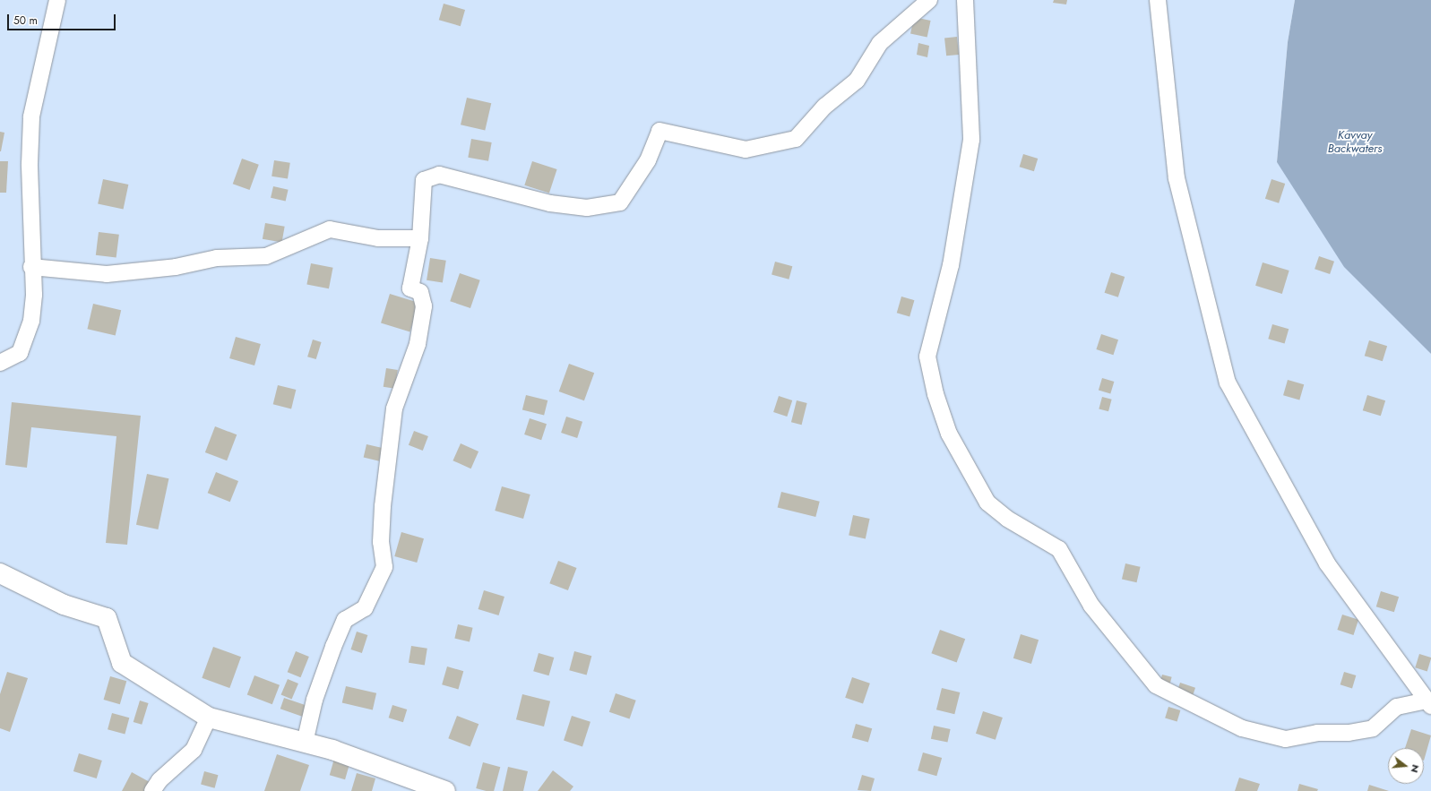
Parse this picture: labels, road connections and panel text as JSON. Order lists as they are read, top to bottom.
{
  "water": ["Kavvay Backwaters"],
  "scale_bar": "50 m",
  "north": "right"
}
